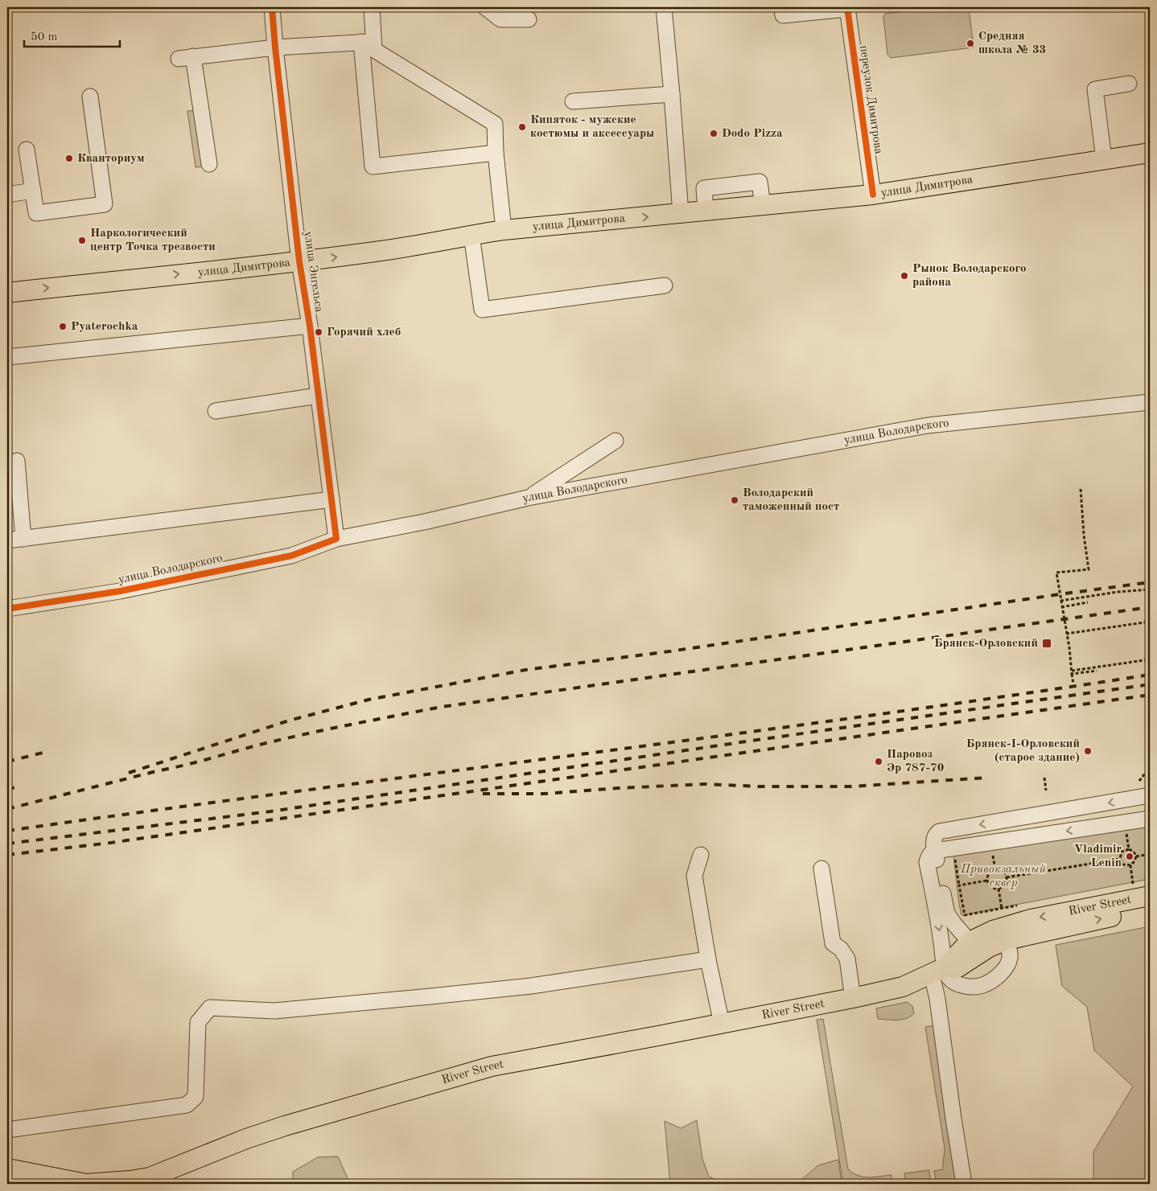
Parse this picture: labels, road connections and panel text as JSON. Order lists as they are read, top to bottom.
{
  "streets": {
    "main road": ["улица Димитрова", "River Street"],
    "street": ["переулок Димитрова", "улица Энгельса", "улица Володарского"]
  },
  "crossings": [
    ["переулок Димитрова", "улица Димитрова"],
    ["улица Димитрова", "улица Энгельса"],
    ["улица Энгельса", "улица Володарского"]
  ],
  "one_way": ["улица Димитрова"],
  "parks": ["Привокзальный сквер"],
  "places": {
    "other": [
      "Средняя школа № 33",
      "Кипяток - мужские костюмы и аксессуары",
      "Dodo Pizza",
      "Кванториум",
      "Наркологический центр Точка трезвости",
      "Рынок Володарского района",
      "Pyaterochka",
      "Горячий хлеб",
      "Володарский таможенный пост",
      "Брянск-I-Орловский (старое здание)",
      "Паровоз Эр 787-70",
      "Vladimir Lenin"
    ],
    "transit": ["Брянск-Орловский"]
  },
  "scale_bar": "50 m"
}
